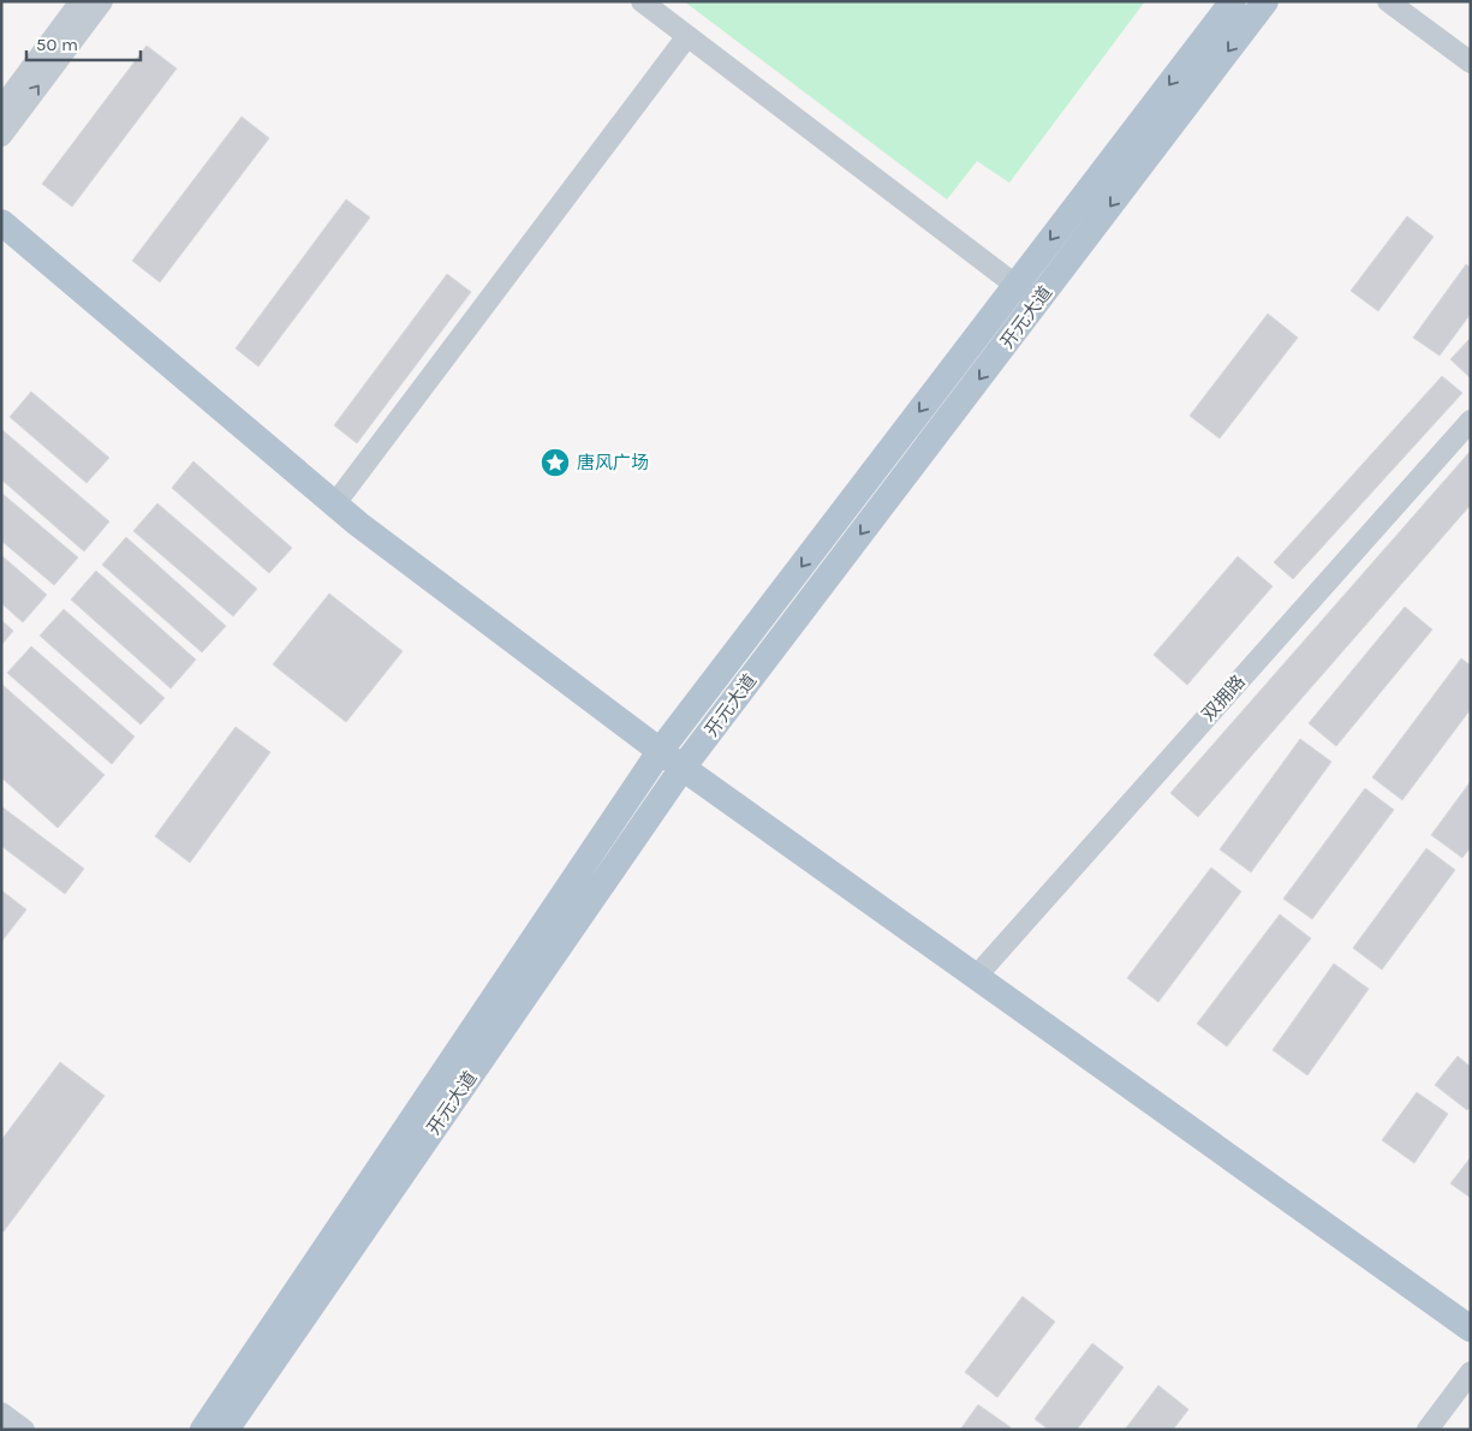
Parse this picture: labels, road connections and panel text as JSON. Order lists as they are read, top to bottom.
{
  "streets": {
    "main road": ["开元大道"],
    "street": ["双拥路"]
  },
  "one_way": ["开元大道"],
  "places": {
    "place": ["唐风广场"]
  },
  "scale_bar": "50 m"
}
